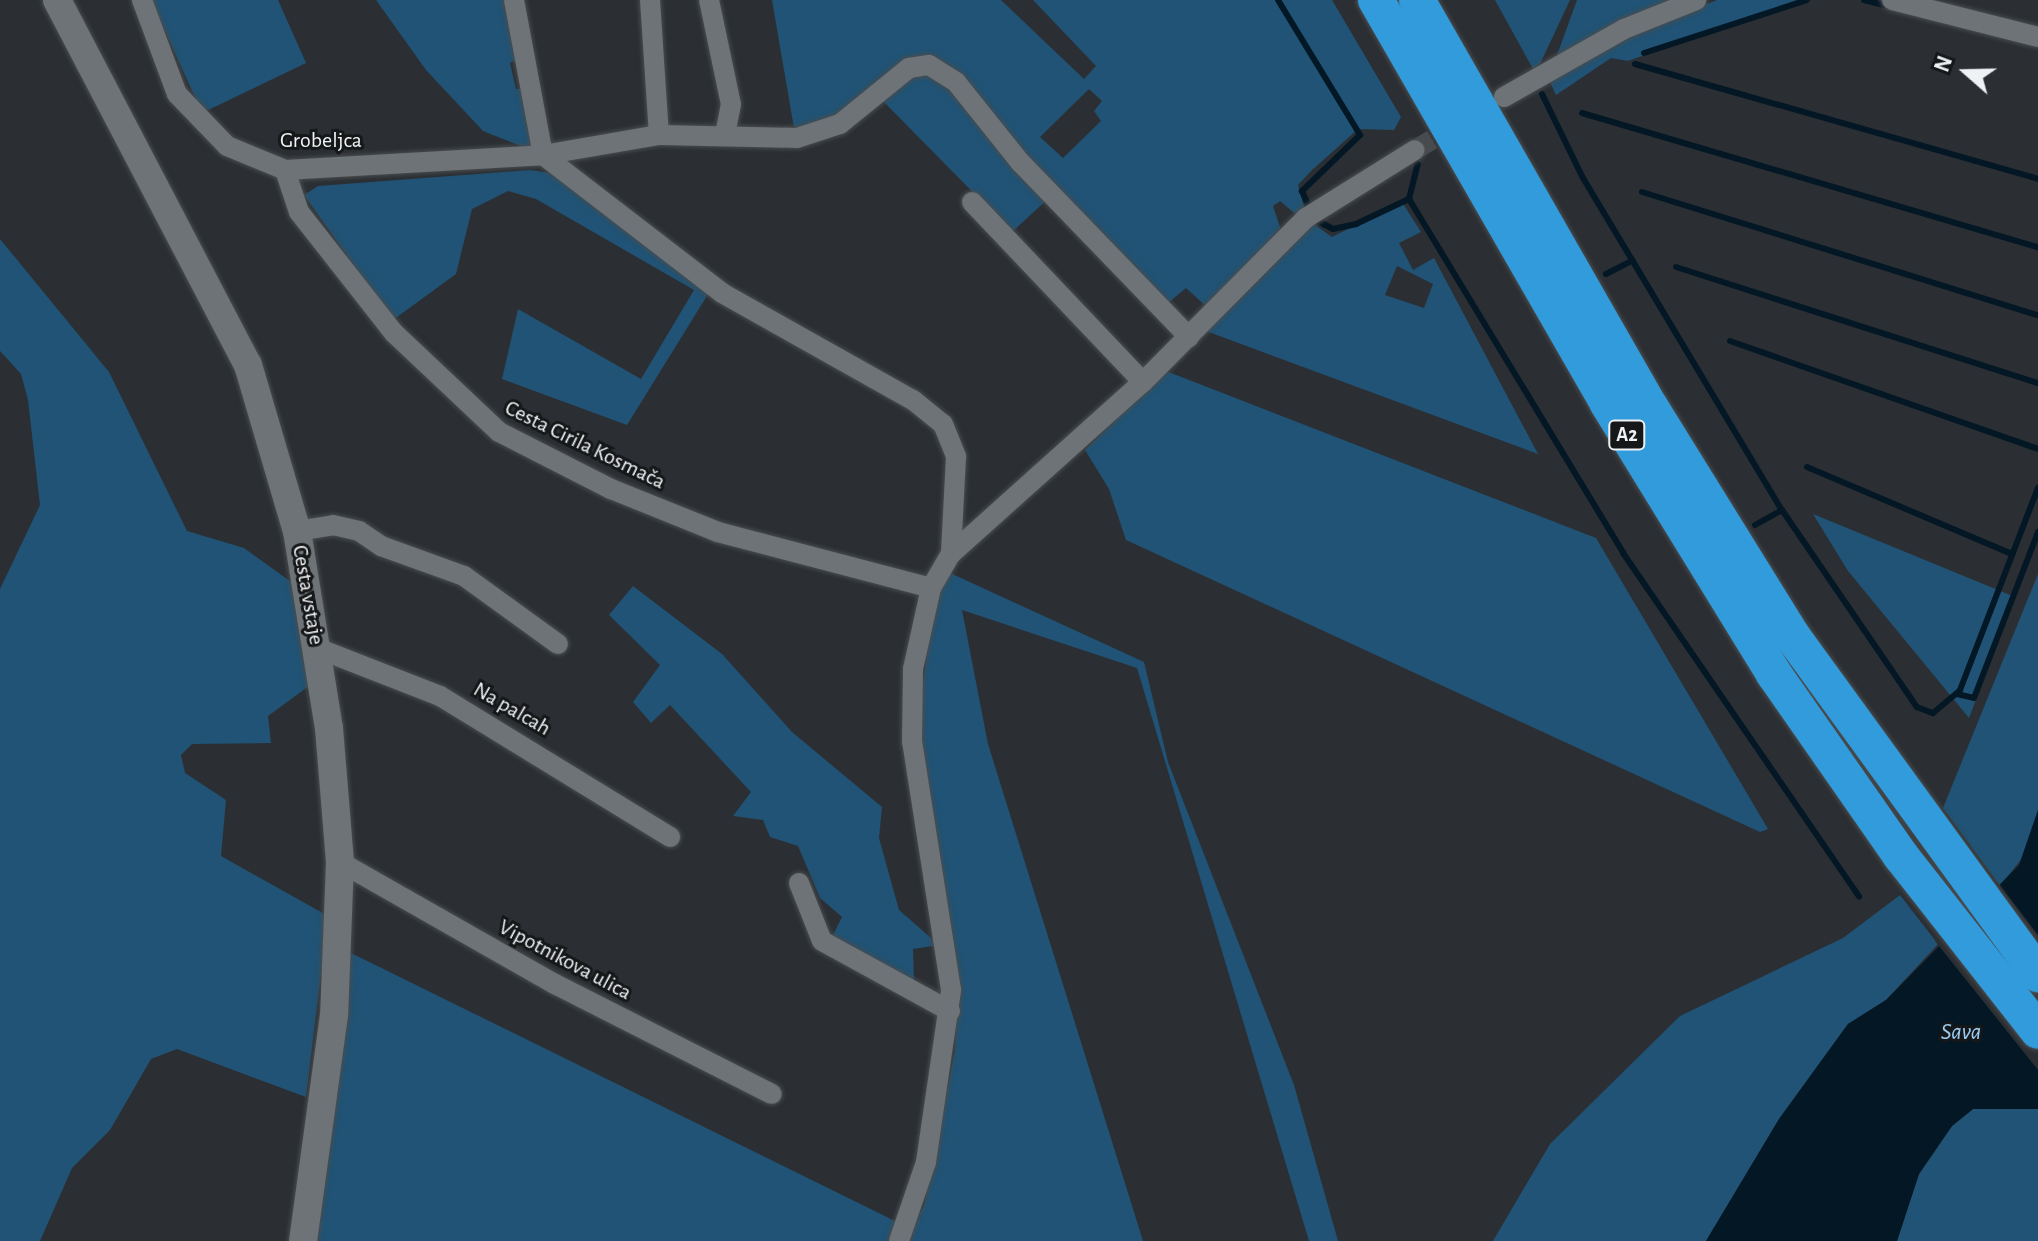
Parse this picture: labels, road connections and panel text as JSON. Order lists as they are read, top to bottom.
{
  "streets": {
    "highway": ["A2"],
    "main road": ["Cesta vstaje"],
    "street": [
      "Grobeljca",
      "Cesta Cirila Kosmača",
      "Na palcah",
      "Vipotnikova ulica"
    ]
  },
  "crossings": [
    ["Grobeljca", "Cesta Cirila Kosmača"],
    ["Cesta vstaje", "Na palcah"],
    ["Cesta vstaje", "Vipotnikova ulica"]
  ],
  "water": ["Sava"],
  "north": "left"
}
